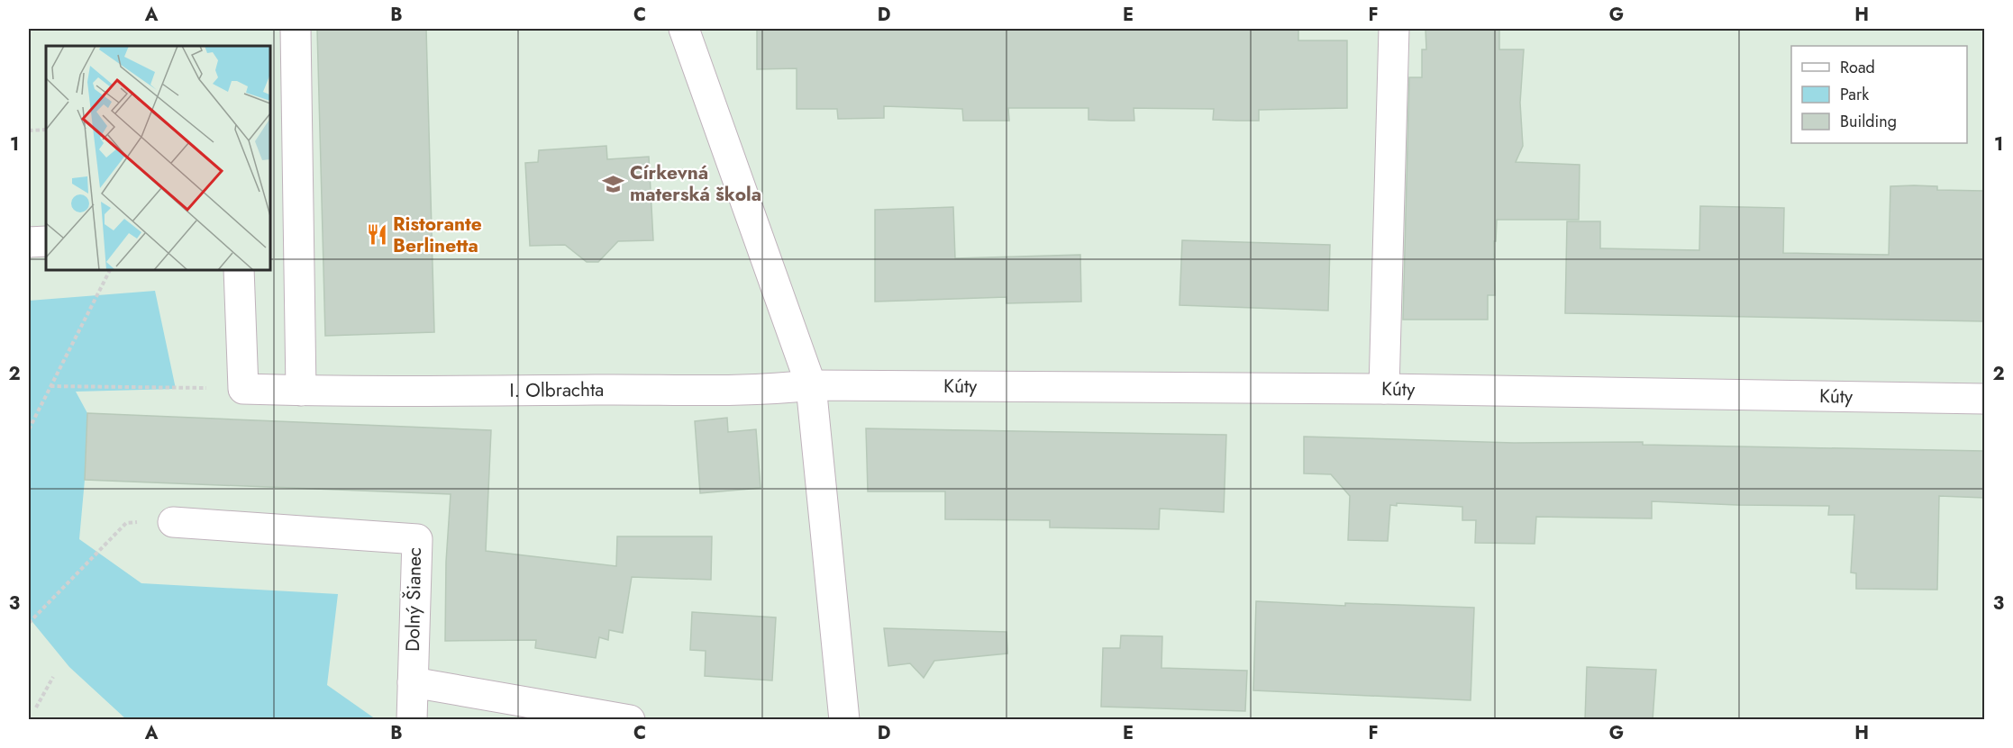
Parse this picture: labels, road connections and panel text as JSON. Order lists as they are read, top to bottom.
{
  "streets": {
    "street": ["Kúty", "I. Olbrachta", "Dolný Šianec"]
  },
  "crossings": [
    ["Kúty", "I. Olbrachta"]
  ],
  "places": {
    "school or university": ["Církevná materská škola"],
    "restaurant": ["Ristorante Berlinetta"]
  },
  "legend": ["Road", "Park", "Building"],
  "grid": {
    "columns": [
      "A",
      "B",
      "C",
      "D",
      "E",
      "F",
      "G",
      "H"
    ],
    "rows": ["1", "2", "3"]
  }
}
